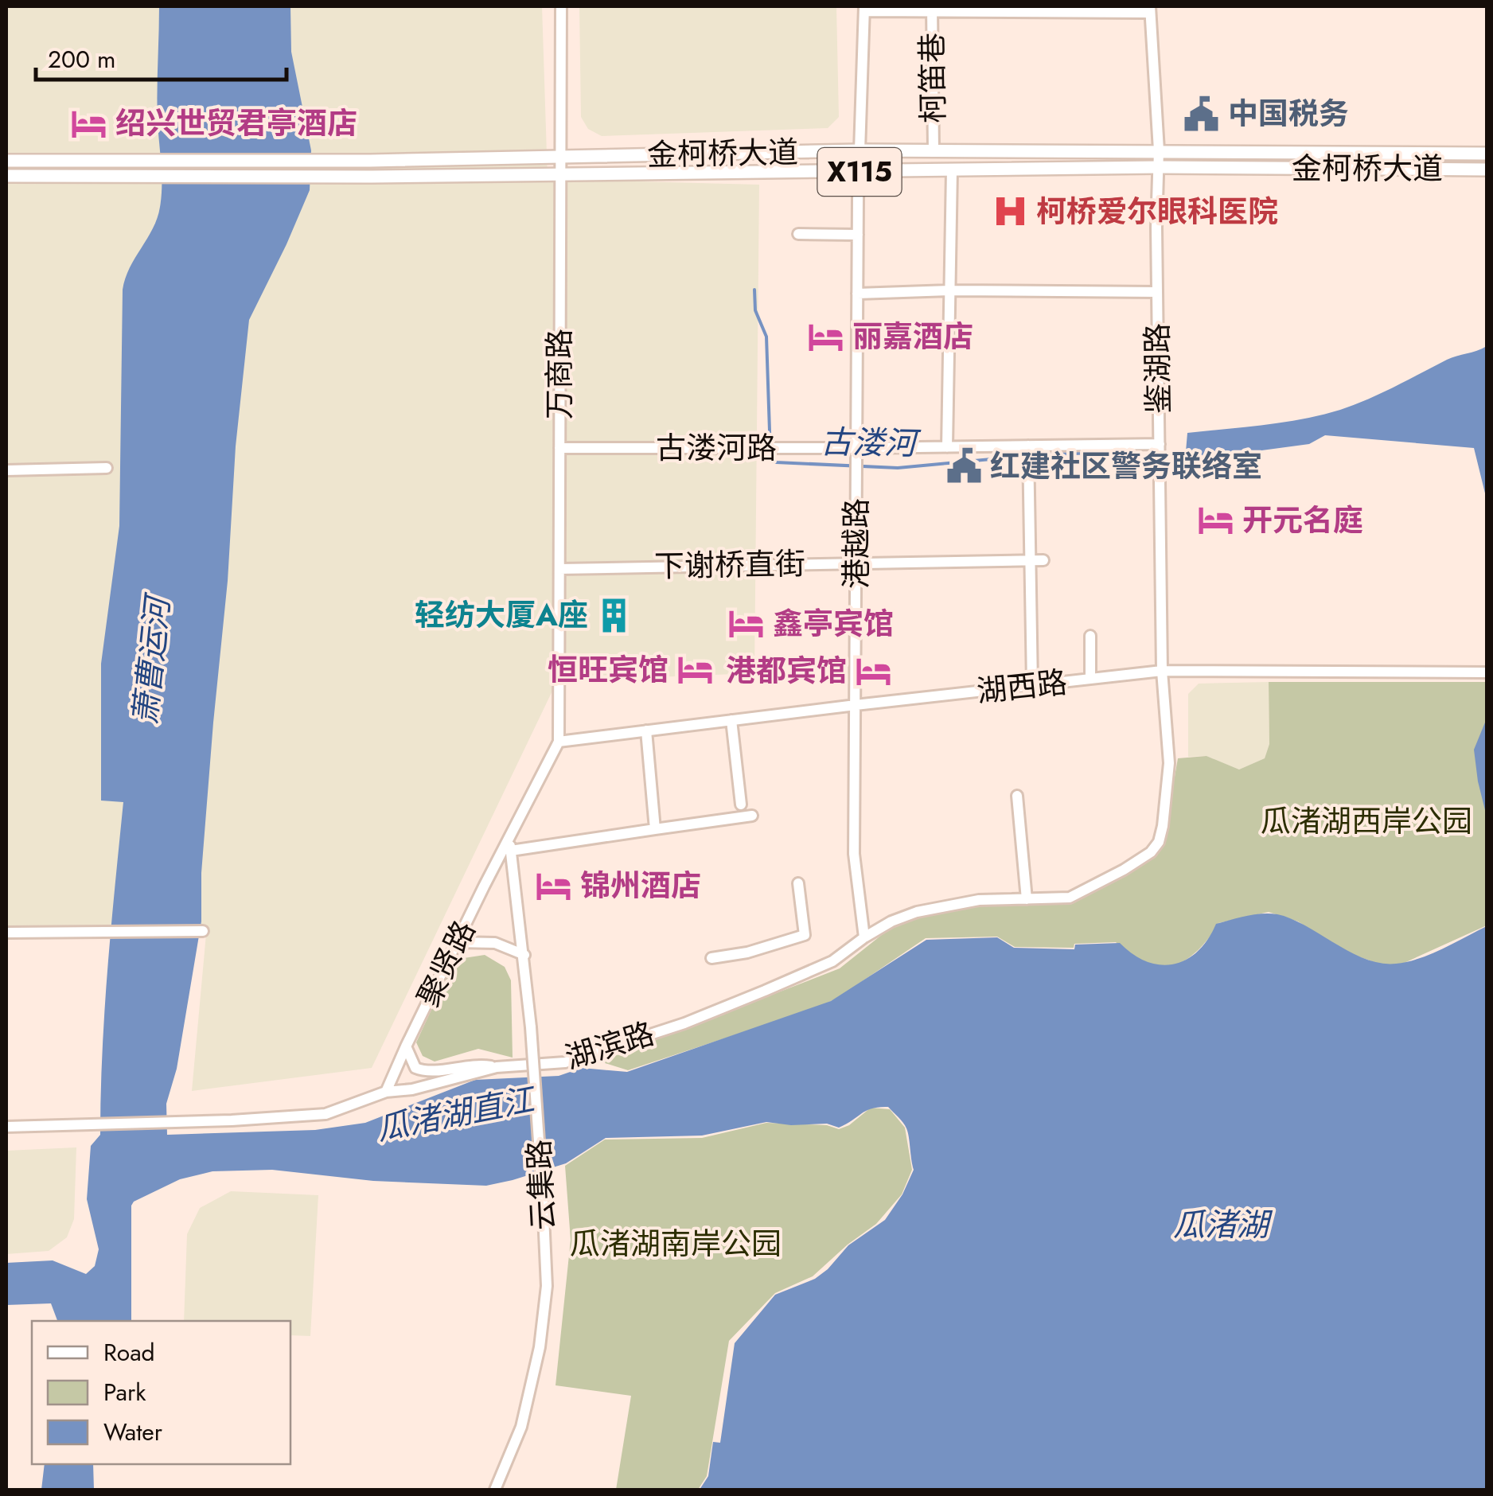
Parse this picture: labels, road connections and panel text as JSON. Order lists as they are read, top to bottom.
{
  "streets": {
    "main road": ["金柯桥大道", "X115"],
    "street": [
      "柯笛巷",
      "鉴湖路",
      "万商路",
      "古溇河路",
      "港越路",
      "下谢桥直街",
      "湖西路",
      "聚贤路",
      "湖滨路",
      "云集路"
    ]
  },
  "crossings": [
    ["柯笛巷", "金柯桥大道"],
    ["金柯桥大道", "鉴湖路"],
    ["金柯桥大道", "万商路"],
    ["金柯桥大道", "港越路"],
    ["鉴湖路", "古溇河路"],
    ["鉴湖路", "湖西路"],
    ["鉴湖路", "湖滨路"],
    ["万商路", "古溇河路"],
    ["万商路", "下谢桥直街"],
    ["万商路", "湖西路"],
    ["古溇河路", "港越路"],
    ["港越路", "下谢桥直街"],
    ["港越路", "湖西路"],
    ["港越路", "湖滨路"],
    ["聚贤路", "湖滨路"],
    ["聚贤路", "云集路"]
  ],
  "water": [
    "古溇河",
    "萧曹运河",
    "瓜渚湖直江",
    "瓜渚湖"
  ],
  "parks": ["瓜渚湖西岸公园", "瓜渚湖南岸公园"],
  "places": {
    "public building": ["中国税务", "红建社区警务联络室"],
    "hotel": [
      "绍兴世贸君亭酒店",
      "丽嘉酒店",
      "开元名庭",
      "鑫亭宾馆",
      "恒旺宾馆",
      "港都宾馆",
      "锦州酒店"
    ],
    "hospital": ["柯桥爱尔眼科医院"],
    "building": ["轻纺大厦A座"]
  },
  "legend": ["Road", "Park", "Water"],
  "scale_bar": "200 m"
}
